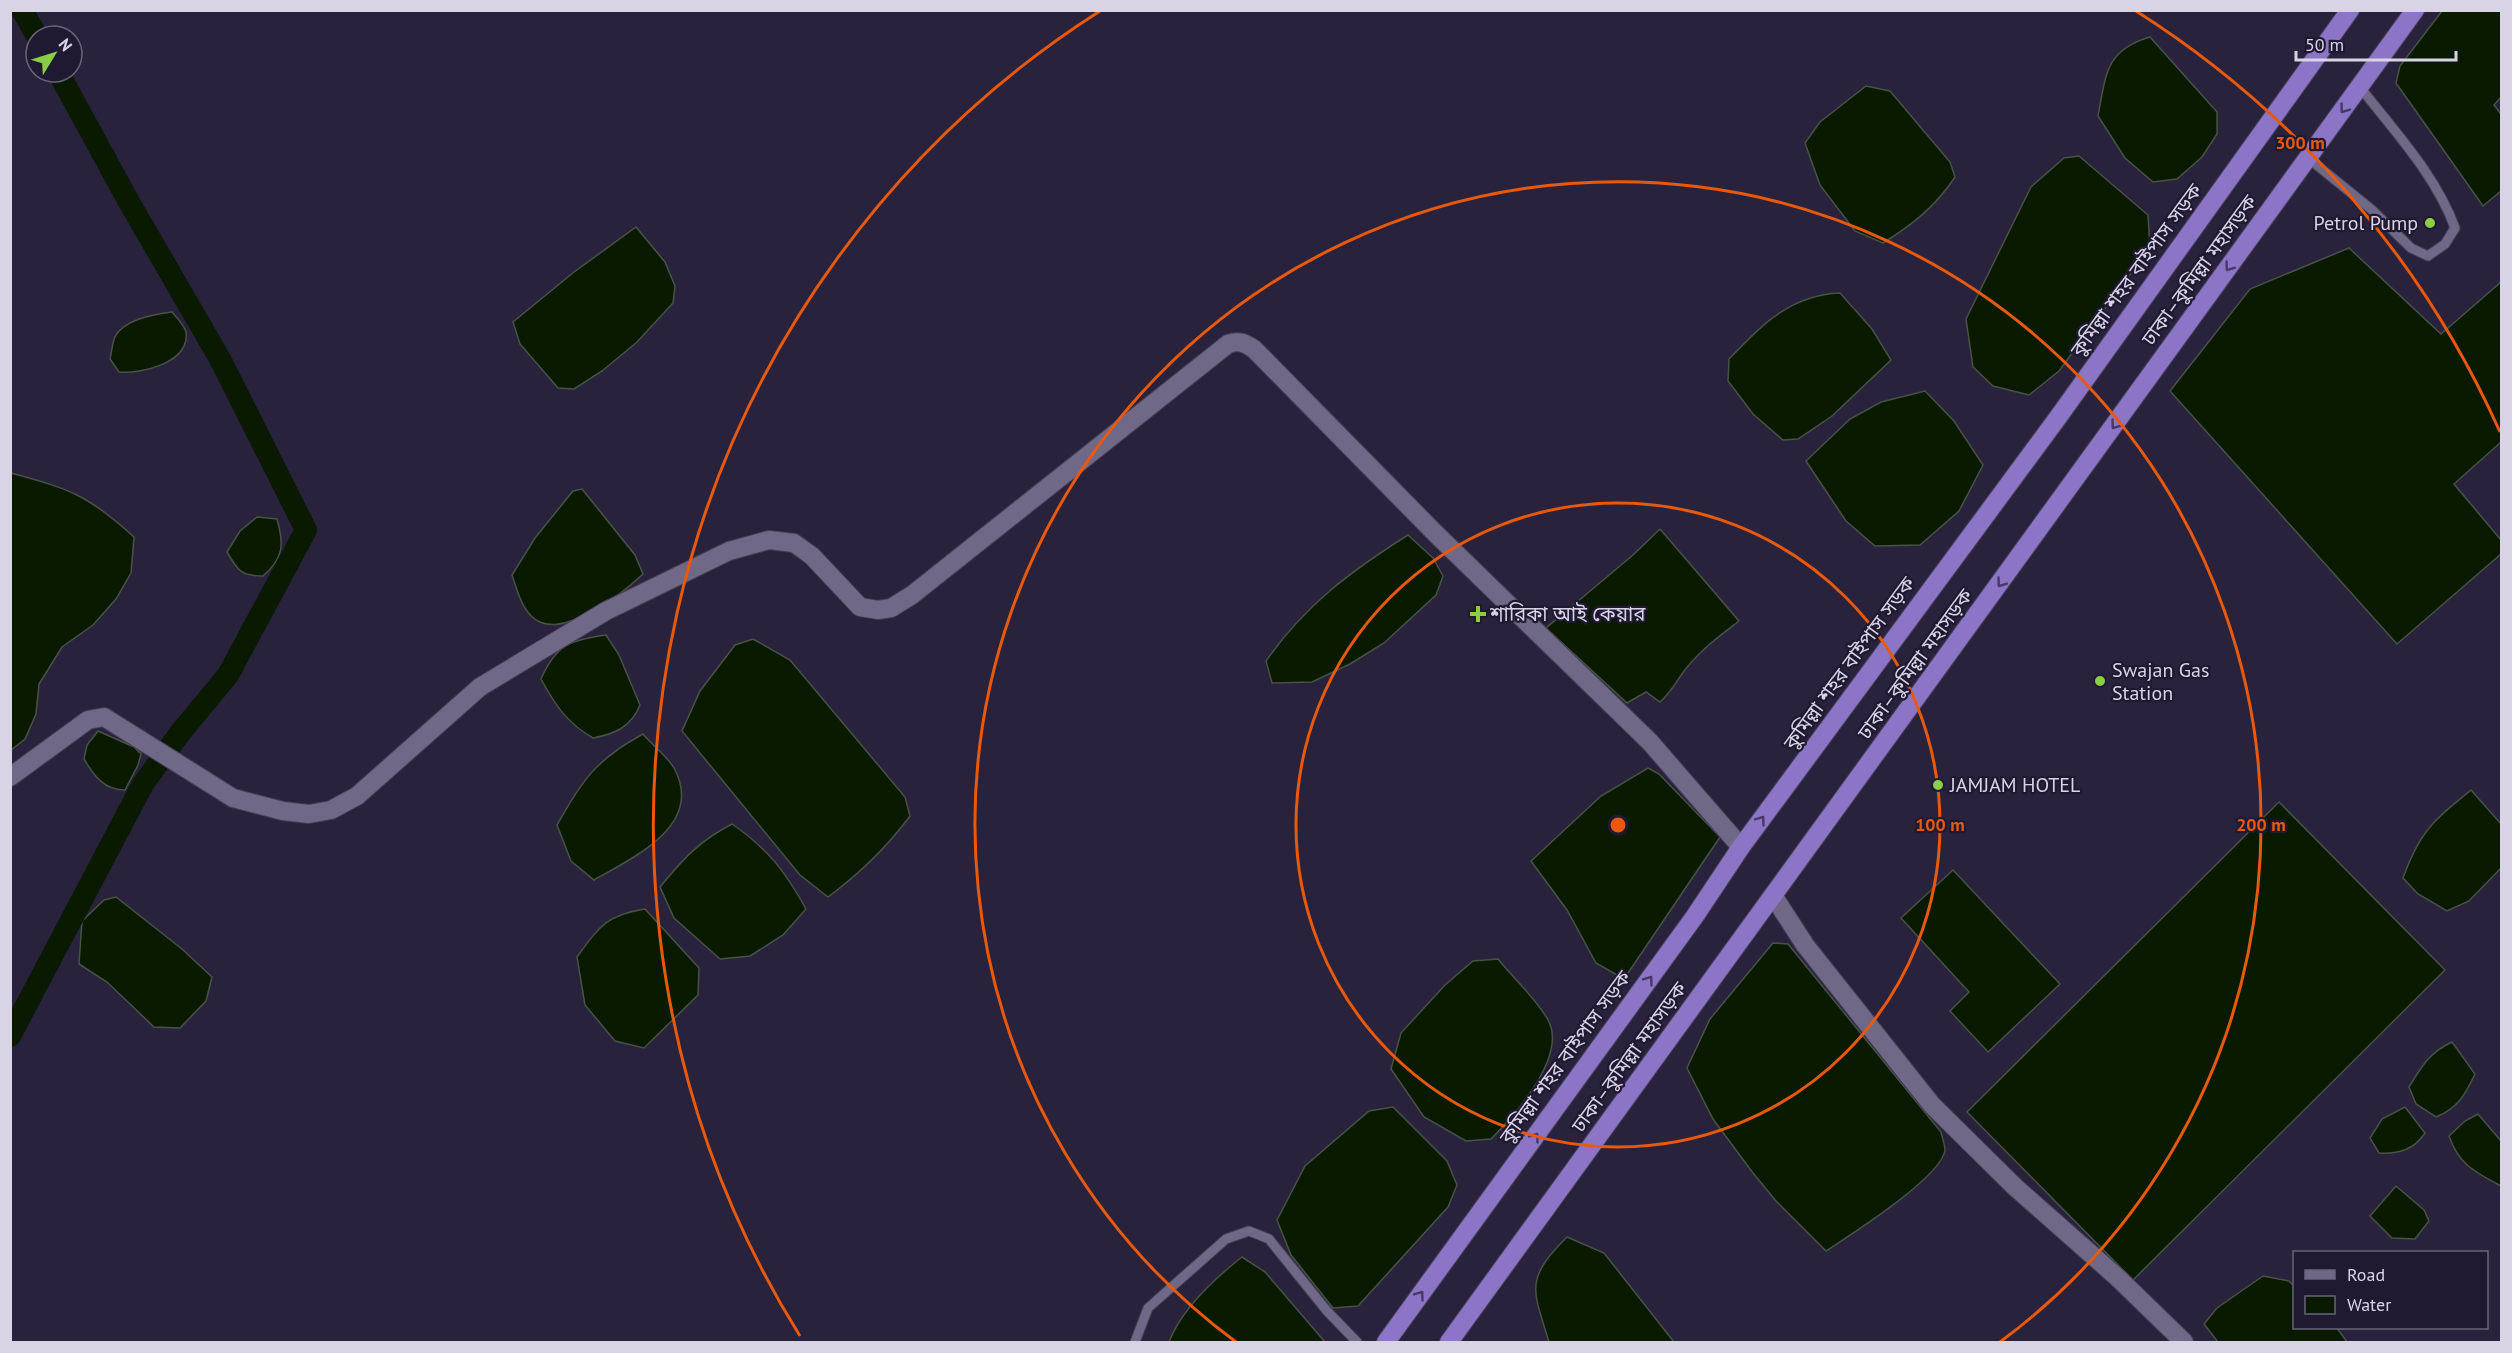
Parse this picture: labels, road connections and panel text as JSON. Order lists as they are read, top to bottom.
{
  "streets": {
    "highway": ["কুমিল্লা শহর বাইপাস সড়ক", "ঢাকা–কুমিল্লা মহাসড়ক"]
  },
  "one_way": ["কুমিল্লা শহর বাইপাস সড়ক", "ঢাকা–কুমিল্লা মহাসড়ক"],
  "places": {
    "other": ["Petrol Pump", "Swajan Gas Station", "JAMJAM HOTEL"],
    "health": ["শারিকা আই কেয়ার"]
  },
  "legend": ["Road", "Water"],
  "scale_bar": "50 m",
  "north": "top right",
  "rings": ["300 m", "100 m", "200 m"]
}
